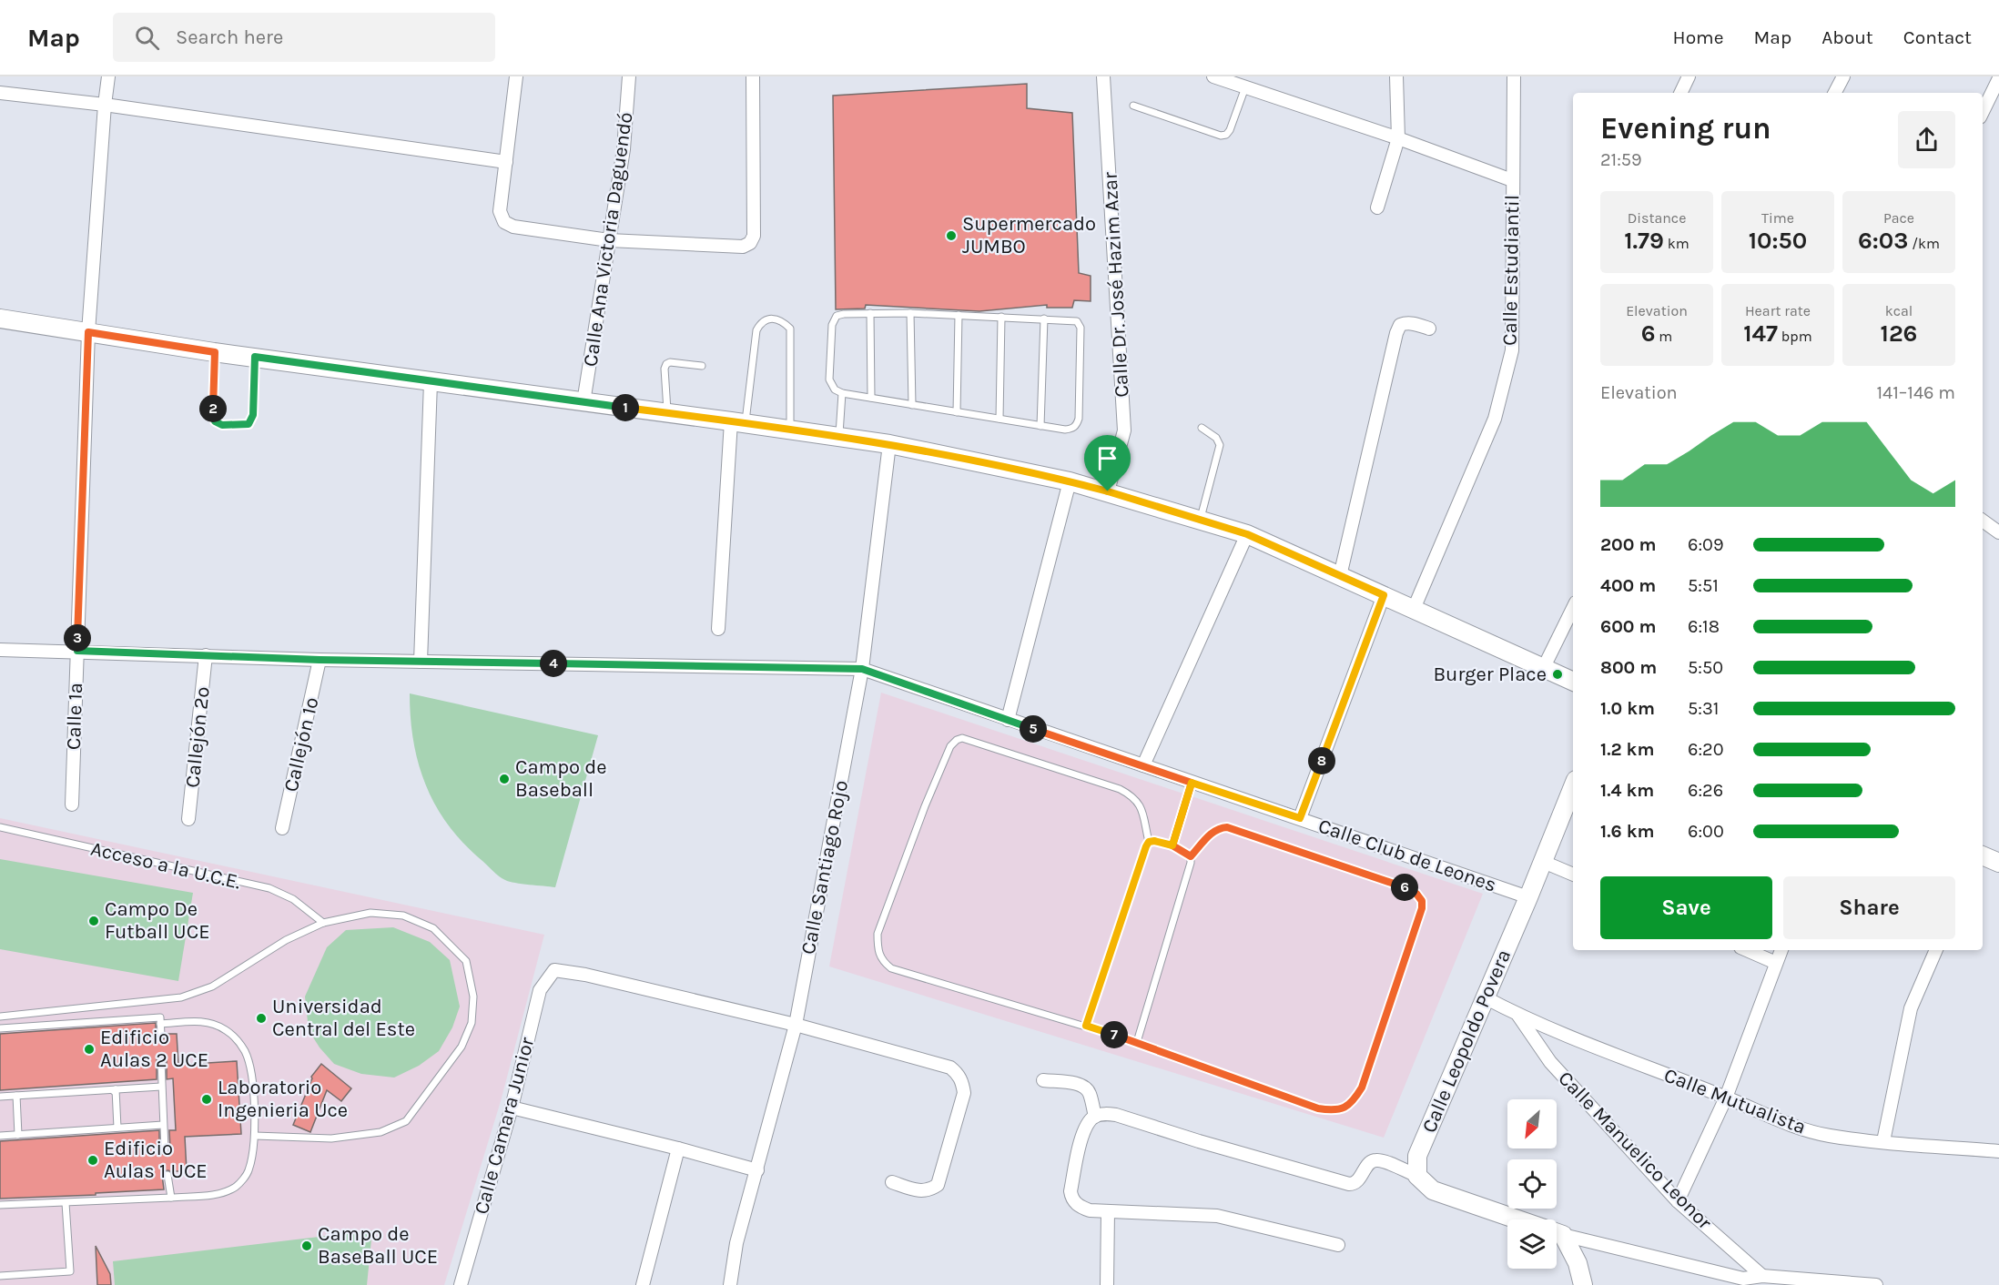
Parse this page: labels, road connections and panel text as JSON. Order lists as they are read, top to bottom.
{
  "streets": {
    "main road": ["Calle Leopoldo Povera"],
    "street": [
      "Calle Ana Victoria Daguendó",
      "Calle Estudiantil",
      "Calle Dr. José Hazim Azar",
      "Calle 1ª",
      "Callejón 2º",
      "Callejón 1º",
      "Calle Club de Leones",
      "Calle Santiago Rojo",
      "Calle Mutualista",
      "Calle Camara Junior",
      "Calle Manuelico Leonor"
    ],
    "lane": ["Acceso a la U.C.E."]
  },
  "crossings": [
    ["Calle 1ª", "Calle Club de Leones"],
    ["Callejón 2º", "Calle Club de Leones"],
    ["Callejón 1º", "Calle Club de Leones"],
    ["Calle Club de Leones", "Calle Santiago Rojo"],
    ["Calle Club de Leones", "Calle Leopoldo Povera"],
    ["Calle Santiago Rojo", "Calle Camara Junior"],
    ["Calle Leopoldo Povera", "Calle Mutualista"],
    ["Calle Mutualista", "Calle Manuelico Leonor"]
  ],
  "places": [
    "Supermercado JUMBO",
    "Burger Place",
    "Campo de Baseball",
    "Campo De Futball UCE",
    "Universidad Central del Este",
    "Edificio Aulas 2 UCE",
    "Laboratorio Ingenieria Uce",
    "Edificio Aulas 1 UCE",
    "Campo de BaseBall UCE"
  ],
  "north": "bottom left",
  "page": {
    "header": "Map",
    "search": "Search here",
    "nav": [
      "Home",
      "Map",
      "About",
      "Contact"
    ],
    "heading": ["Evening run", "21:59"],
    "stats": [
      ["Distance", "1.79 km"],
      ["Time", "10:50"],
      ["Pace", "6:03 /km"],
      ["Elevation", "6 m"],
      ["Heart rate", "147 bpm"],
      ["kcal", "126"]
    ],
    "chart": ["Elevation", "141–146 m"],
    "pins": [
      "1",
      "2",
      "3",
      "4",
      "5",
      "8",
      "6",
      "7"
    ],
    "list": [
      {
        "name": "200 m",
        "note": "6:09"
      },
      {
        "name": "400 m",
        "note": "5:51"
      },
      {
        "name": "600 m",
        "note": "6:18"
      },
      {
        "name": "800 m",
        "note": "5:50"
      },
      {
        "name": "1.0 km",
        "note": "5:31"
      },
      {
        "name": "1.2 km",
        "note": "6:20"
      },
      {
        "name": "1.4 km",
        "note": "6:26"
      },
      {
        "name": "1.6 km",
        "note": "6:00"
      }
    ],
    "buttons": ["Save", "Share"]
  }
}
